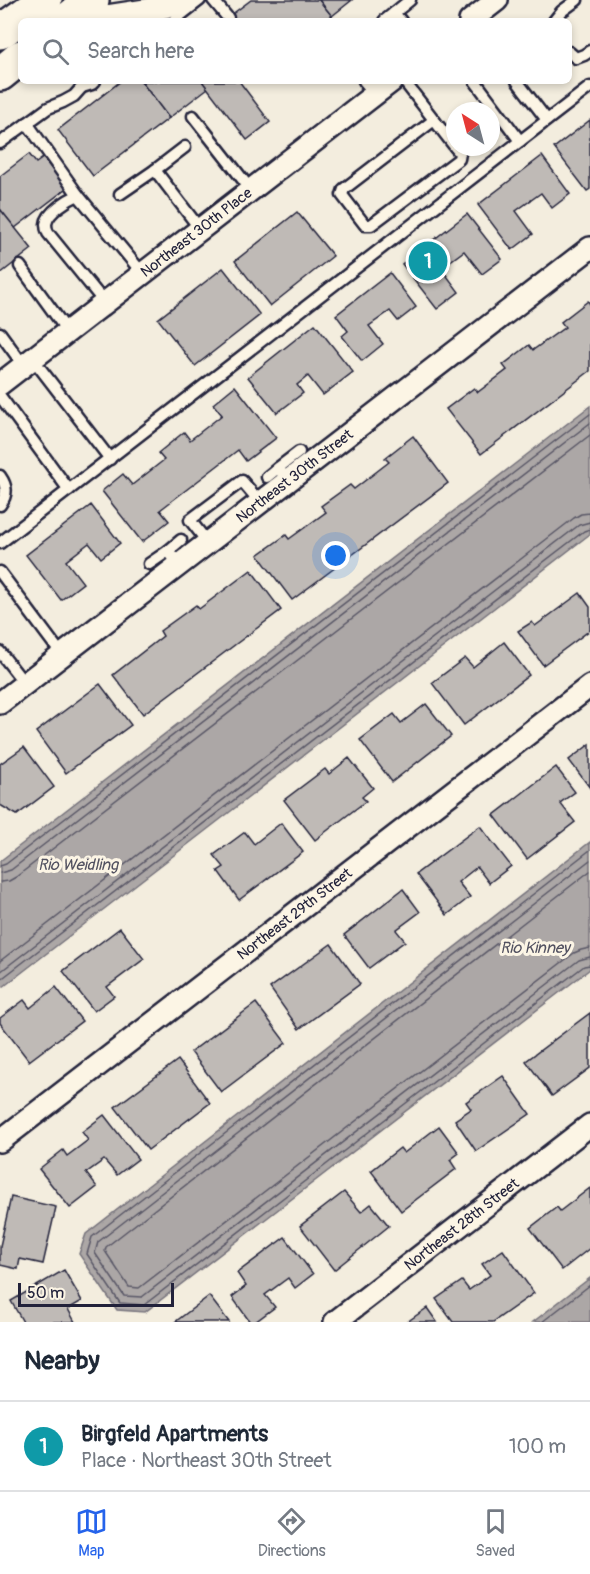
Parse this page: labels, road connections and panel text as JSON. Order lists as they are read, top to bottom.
{
  "streets": {
    "street": [
      "Northeast 30th Place",
      "Northeast 30th Street",
      "Northeast 29th Street",
      "Northeast 28th Street"
    ]
  },
  "water": ["Rio Weidling", "Rio Kinney"],
  "scale_bar": "50 m",
  "north": "top left",
  "page": {
    "search": "Search here",
    "pins": "1",
    "scale": "50 m",
    "heading": "Nearby",
    "list": [
      {
        "mark": "1",
        "name": "Birgfeld Apartments",
        "note": "Place · Northeast 30th Street",
        "value": "100 m"
      }
    ],
    "nav": ["Map", "Directions", "Saved"]
  }
}
